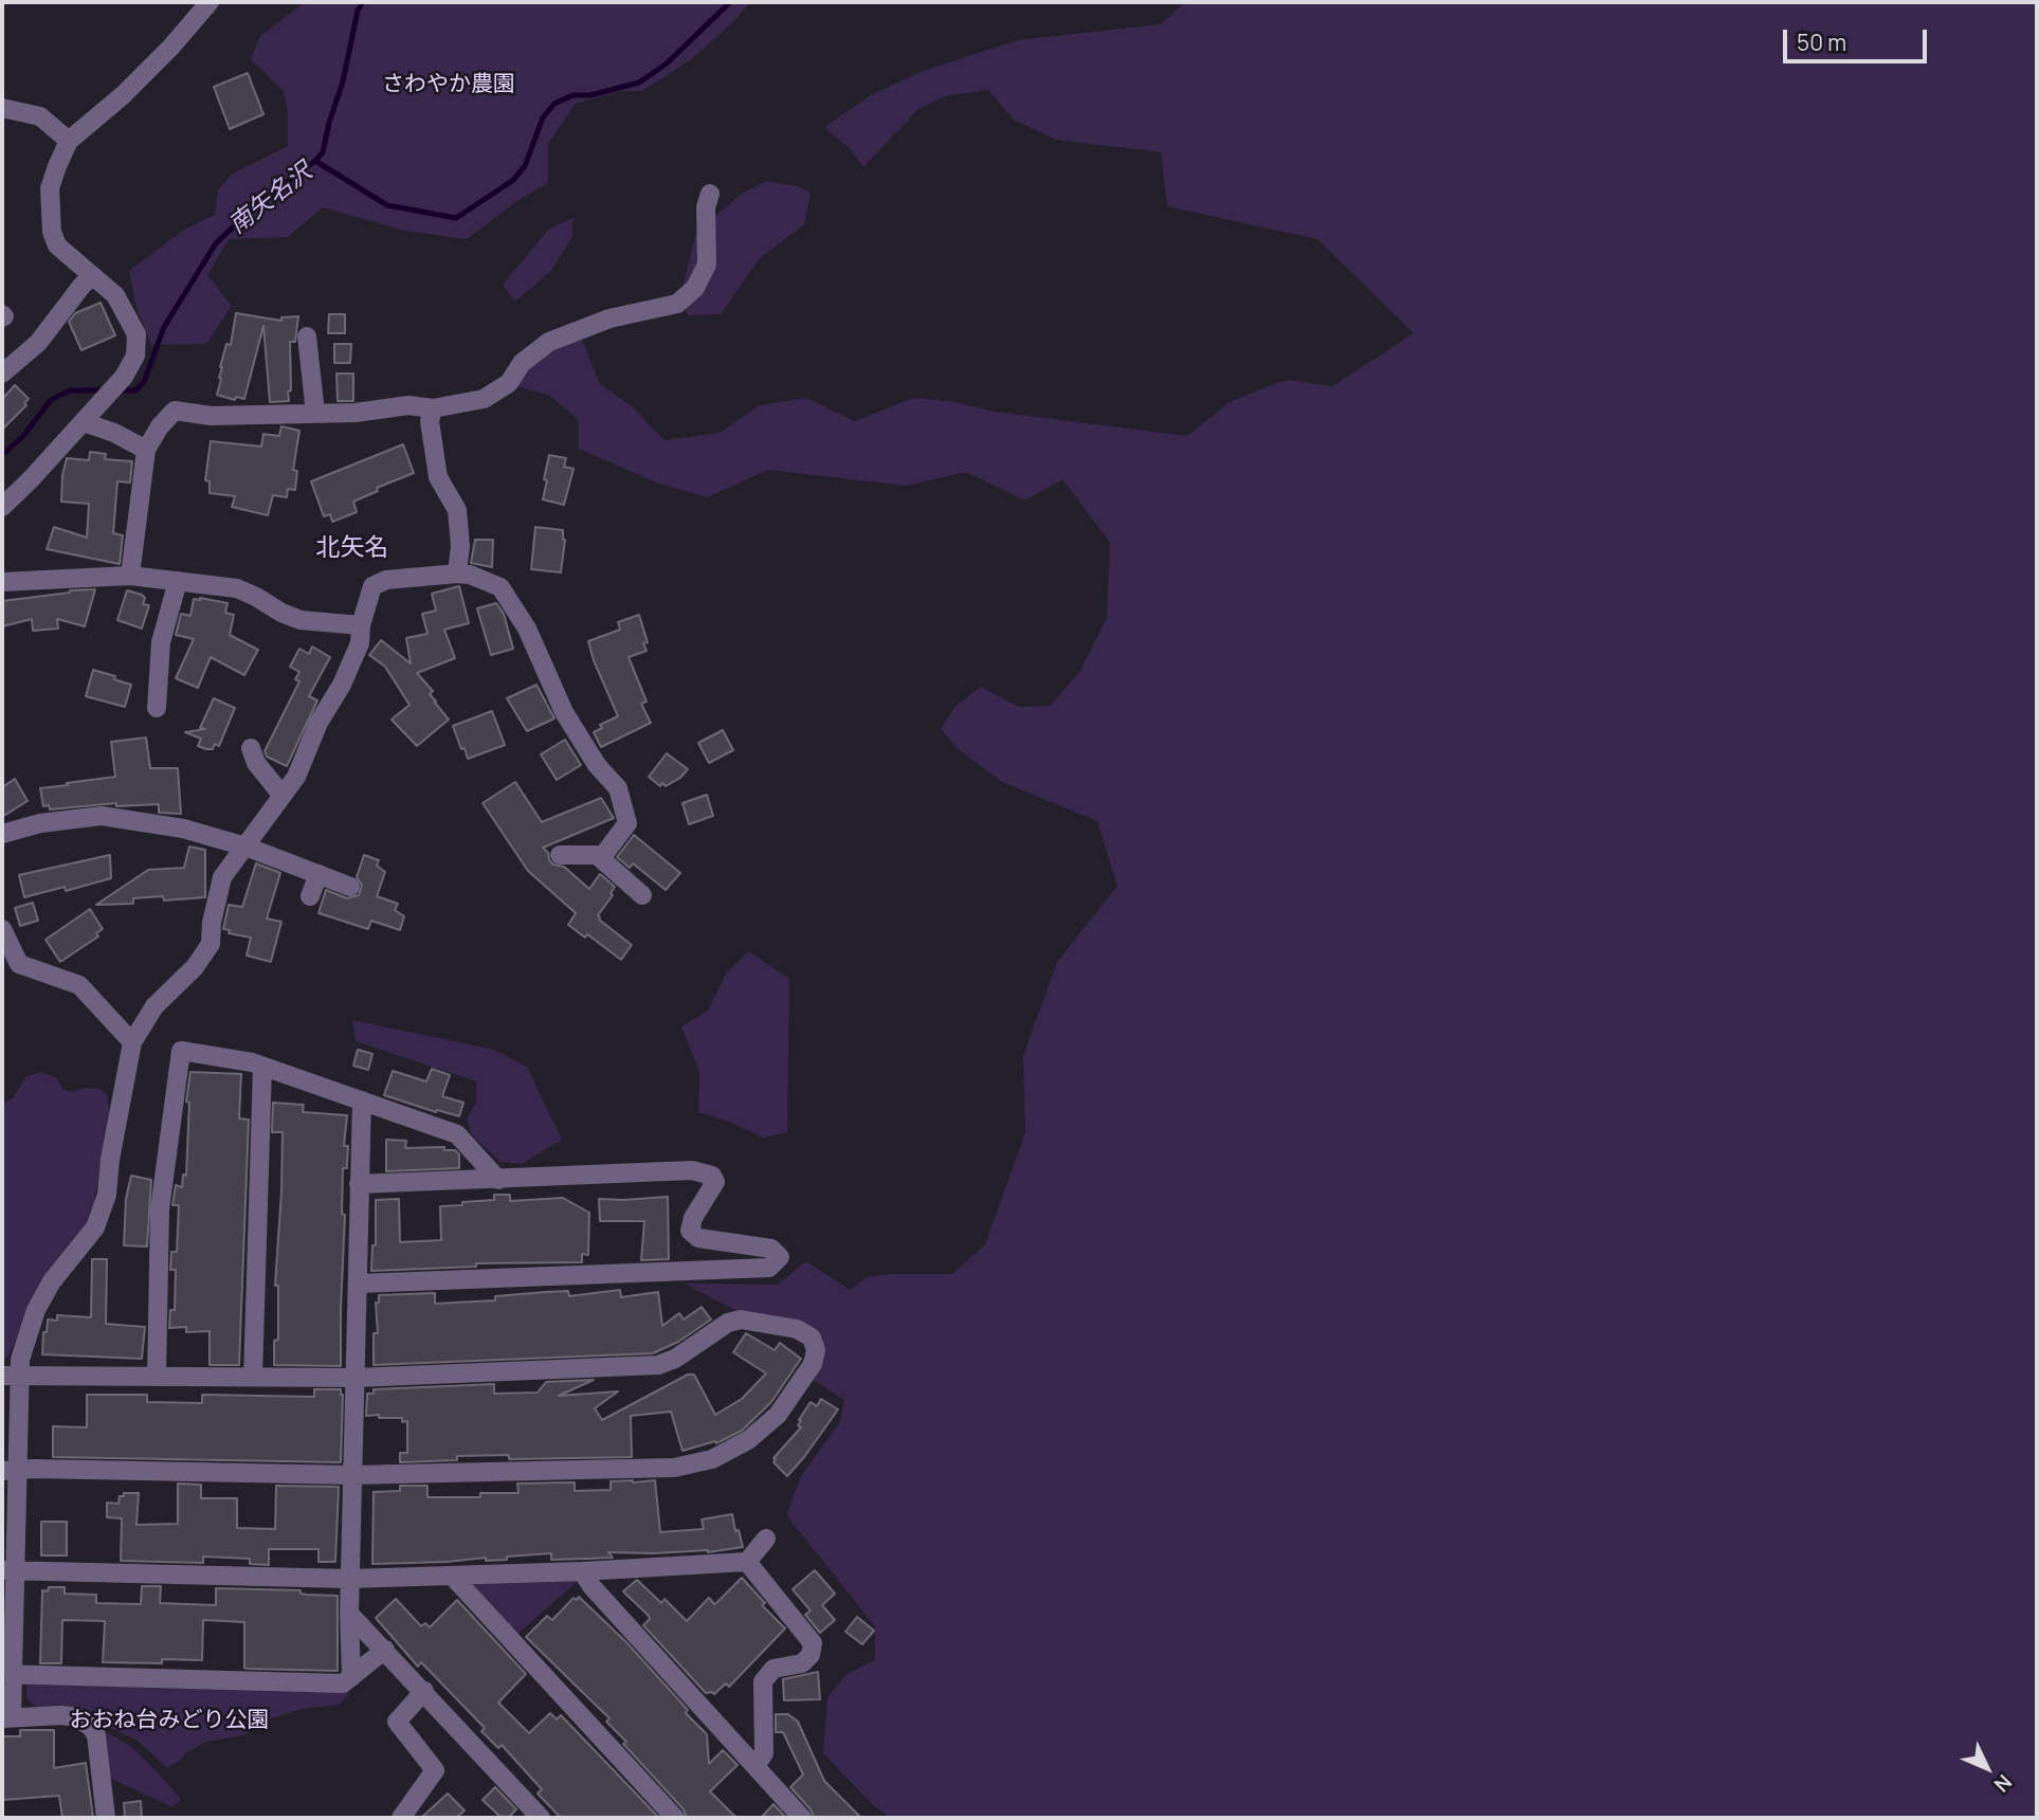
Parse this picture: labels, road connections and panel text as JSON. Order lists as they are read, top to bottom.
{
  "districts": ["北矢名"],
  "water": ["南矢名沢"],
  "parks": ["さわやか農園", "おおね台みどり公園"],
  "scale_bar": "50 m",
  "north": "bottom right"
}
